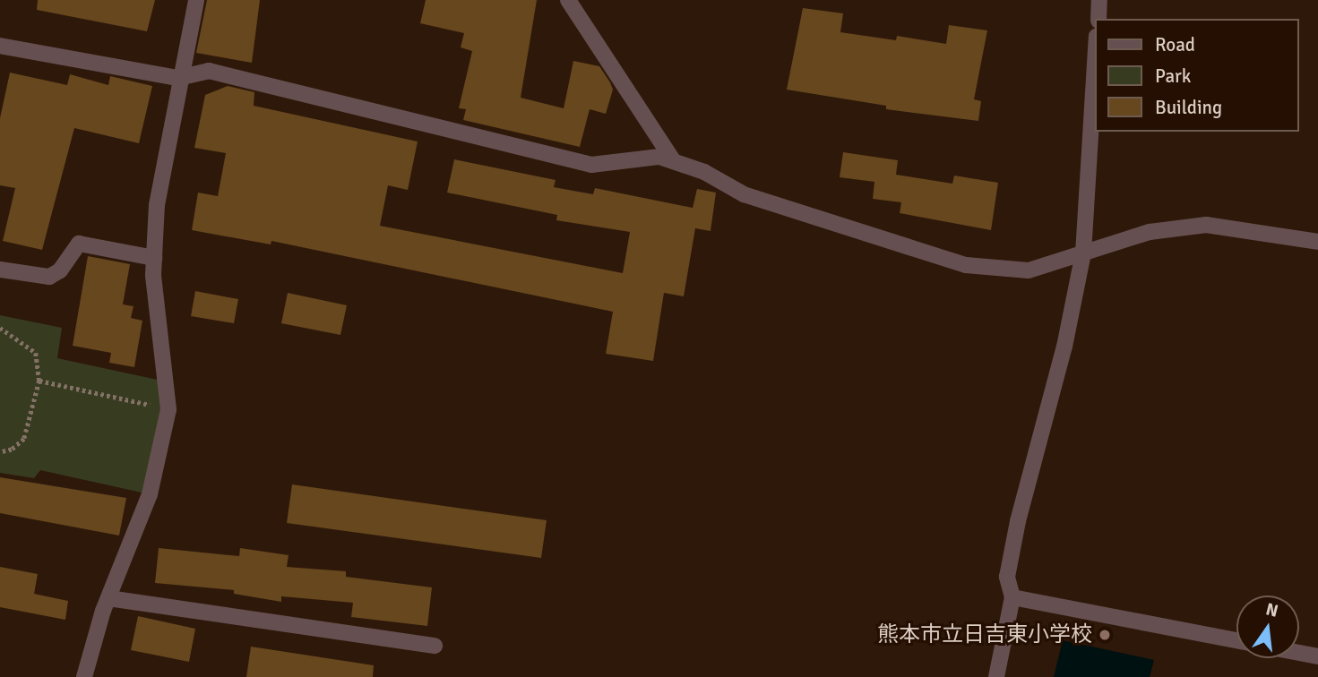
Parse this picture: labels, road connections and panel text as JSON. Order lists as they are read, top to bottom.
{
  "places": ["熊本市立日吉東小学校"],
  "legend": ["Road", "Park", "Building"],
  "north": "top"
}
